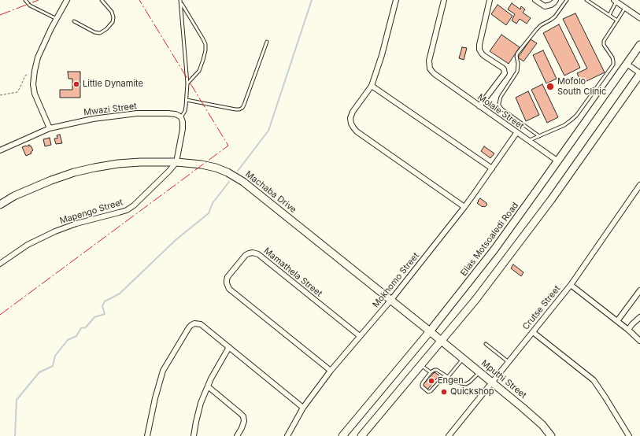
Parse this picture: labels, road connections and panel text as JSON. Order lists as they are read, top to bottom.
{
  "streets": {
    "main road": ["Machaba Drive", "Elias Motsoaledi Road", "Mputhi Street"],
    "street": [
      "Mwazi Street",
      "Molale Street",
      "Mapengo Street",
      "Mamathela Street",
      "Mokhomo Street",
      "Crutse Street"
    ]
  },
  "crossings": [
    ["Molale Street", "Elias Motsoaledi Road"],
    ["Molale Street", "Mokhomo Street"],
    ["Machaba Drive", "Mapengo Street"],
    ["Machaba Drive", "Elias Motsoaledi Road"],
    ["Machaba Drive", "Mokhomo Street"],
    ["Machaba Drive", "Mputhi Street"],
    ["Mamathela Street", "Mokhomo Street"],
    ["Crutse Street", "Mputhi Street"]
  ],
  "places": [
    "Little Dynamite",
    "Mofolo South Clinic",
    "Engen",
    "Quickshop"
  ]
}
